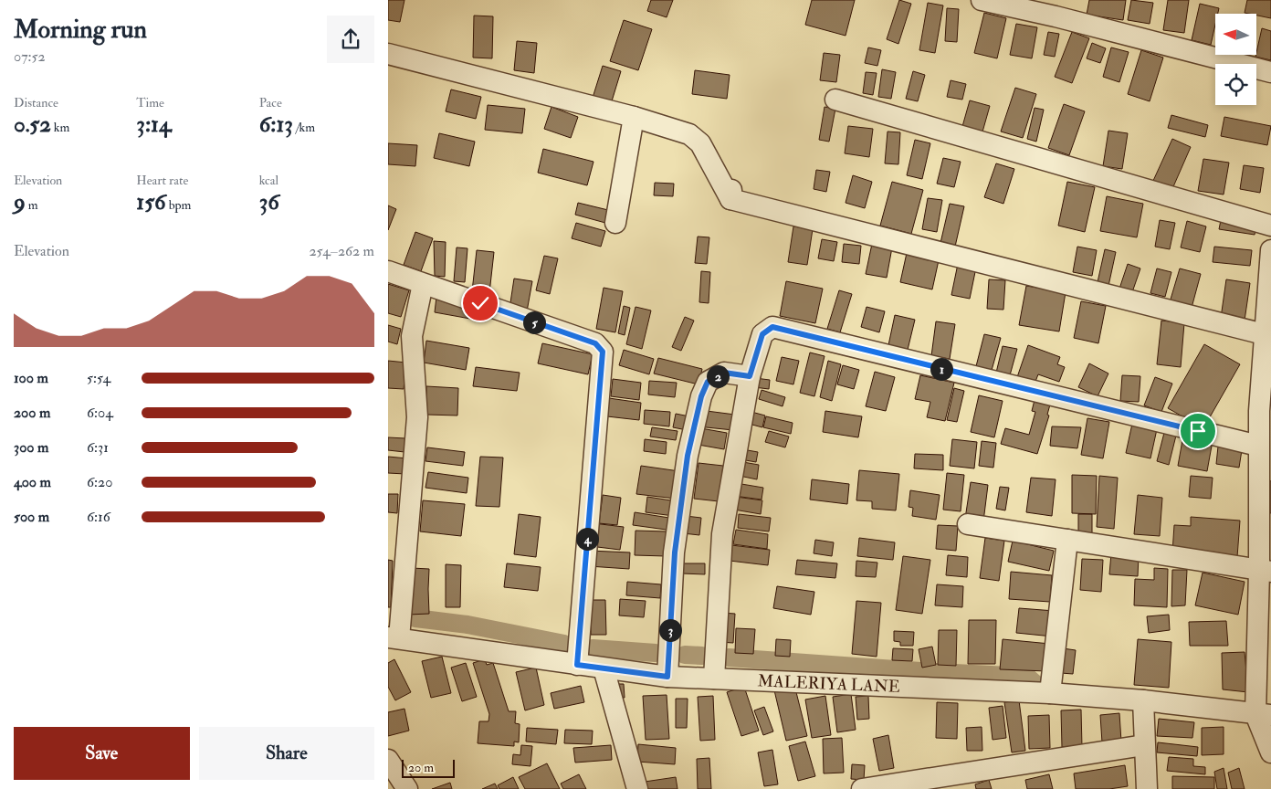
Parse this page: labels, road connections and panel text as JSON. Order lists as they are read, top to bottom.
{
  "streets": {
    "street": ["MALERIYA LANE"]
  },
  "scale_bar": "20 m",
  "north": "left",
  "page": {
    "heading": ["Morning run", "07:52"],
    "stats": [
      ["Distance", "0.52 km"],
      ["Time", "3:14"],
      ["Pace", "6:13 /km"],
      ["Elevation", "9 m"],
      ["Heart rate", "156 bpm"],
      ["kcal", "36"]
    ],
    "chart": ["Elevation", "254–262 m"],
    "pins": [
      "5",
      "1",
      "2",
      "4",
      "3"
    ],
    "list": [
      {
        "name": "100 m",
        "note": "5:54"
      },
      {
        "name": "200 m",
        "note": "6:04"
      },
      {
        "name": "300 m",
        "note": "6:31"
      },
      {
        "name": "400 m",
        "note": "6:20"
      },
      {
        "name": "500 m",
        "note": "6:16"
      }
    ],
    "buttons": ["Save", "Share"],
    "scale": "20 m"
  }
}
